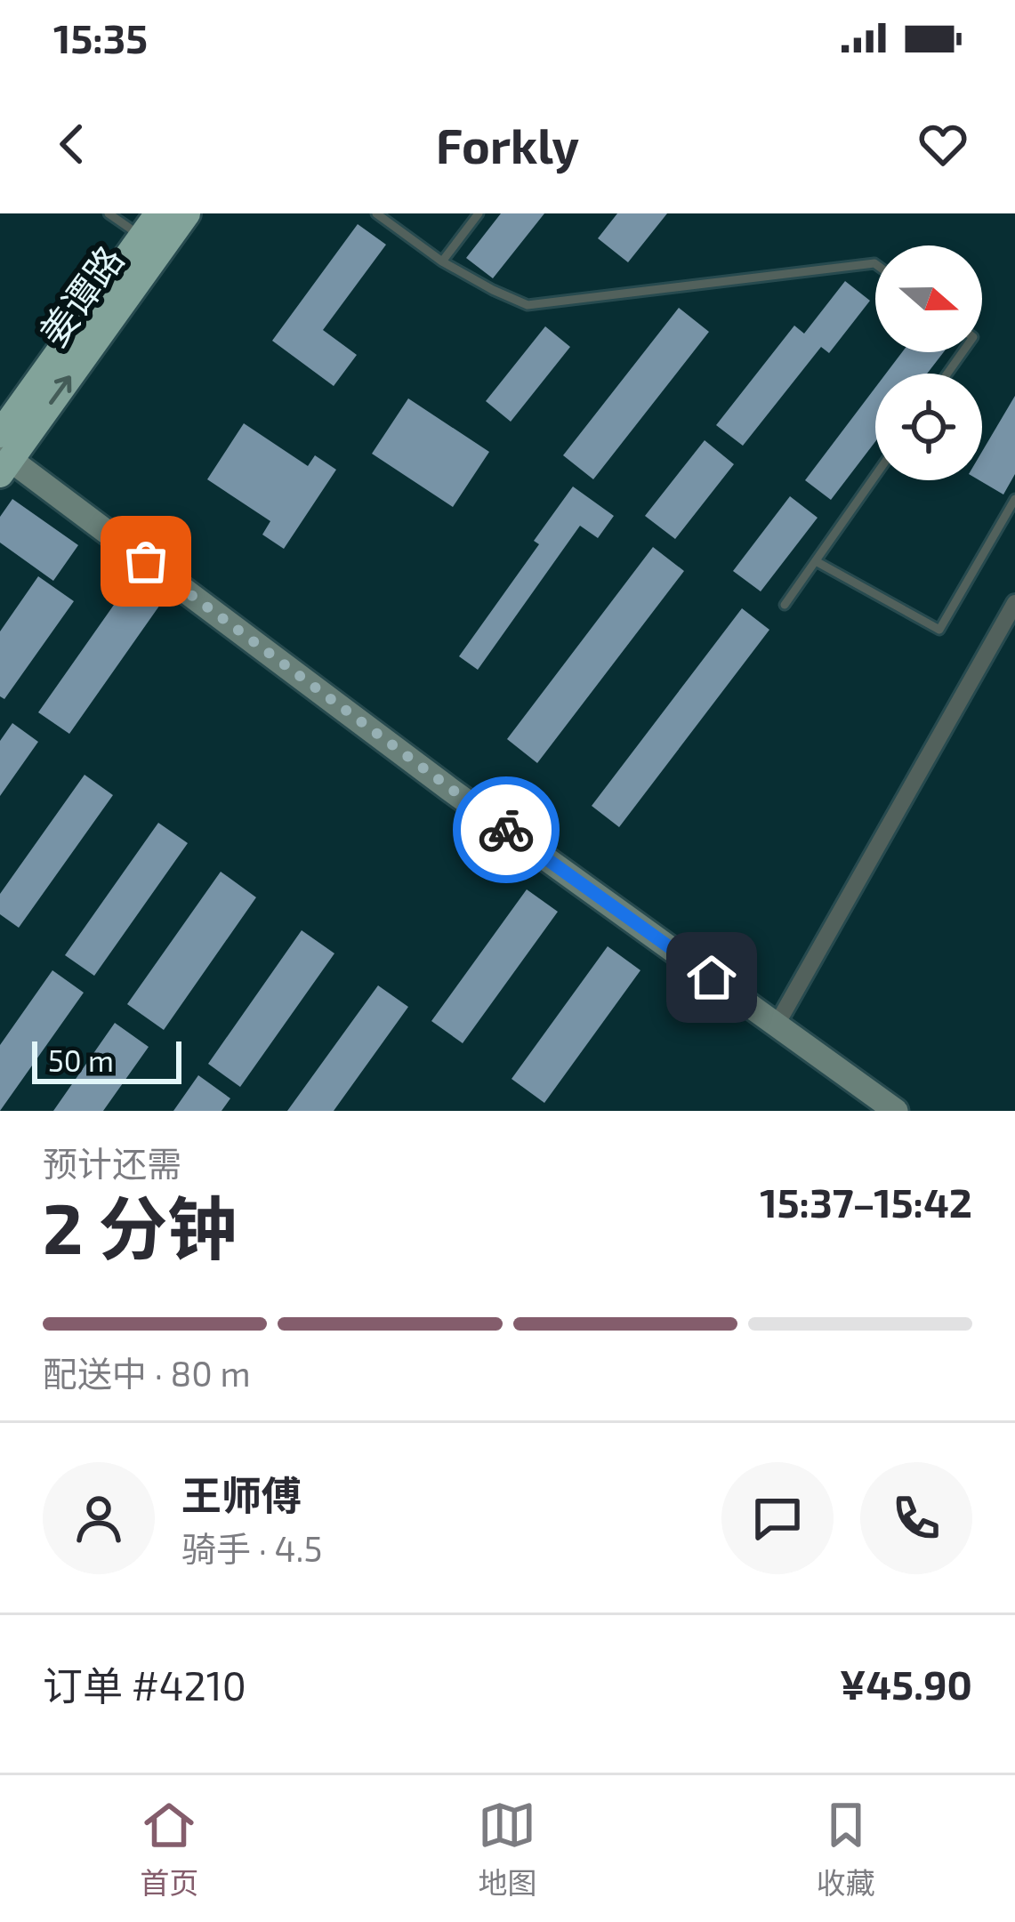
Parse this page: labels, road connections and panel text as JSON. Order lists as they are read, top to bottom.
{
  "streets": {
    "highway": ["姜谭路"]
  },
  "scale_bar": "50 m",
  "north": "right",
  "page": {
    "status": "15:35",
    "header": "Forkly",
    "scale": "50 m",
    "heading": ["2 分钟", "预计还需", "15:37–15:42"],
    "panel": [
      "王师傅",
      "骑手 · 4.5",
      "订单 #4210",
      "¥45.90"
    ],
    "bar": "配送中 · 80 m",
    "tabs": ["首页", "地图", "收藏"]
  }
}
